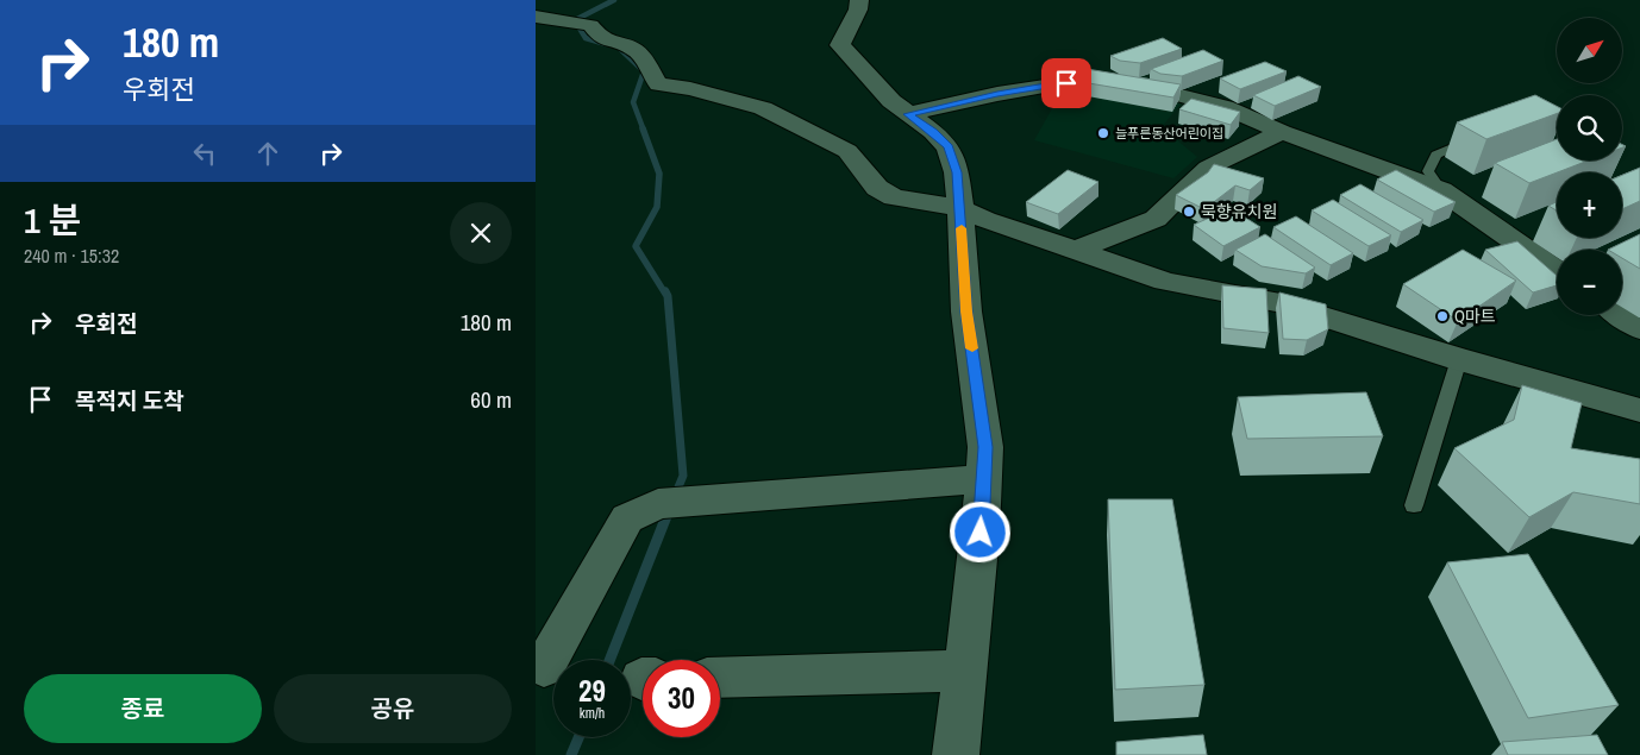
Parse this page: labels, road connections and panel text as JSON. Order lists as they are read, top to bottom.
{
  "places": ["늘푸른동산어린이집", "묵향유치원", "Q마트"],
  "north": "top right",
  "page": {
    "turn": ["180 m", "우회전"],
    "map_buttons": ["+", "−"],
    "heading": ["1 분", "240 m · 15:32"],
    "list": [
      {
        "name": "우회전",
        "value": "180 m"
      },
      {
        "name": "목적지 도착",
        "value": "60 m"
      }
    ],
    "speed": "29 km/h",
    "limit": "30",
    "buttons": ["종료", "공유"]
  }
}
